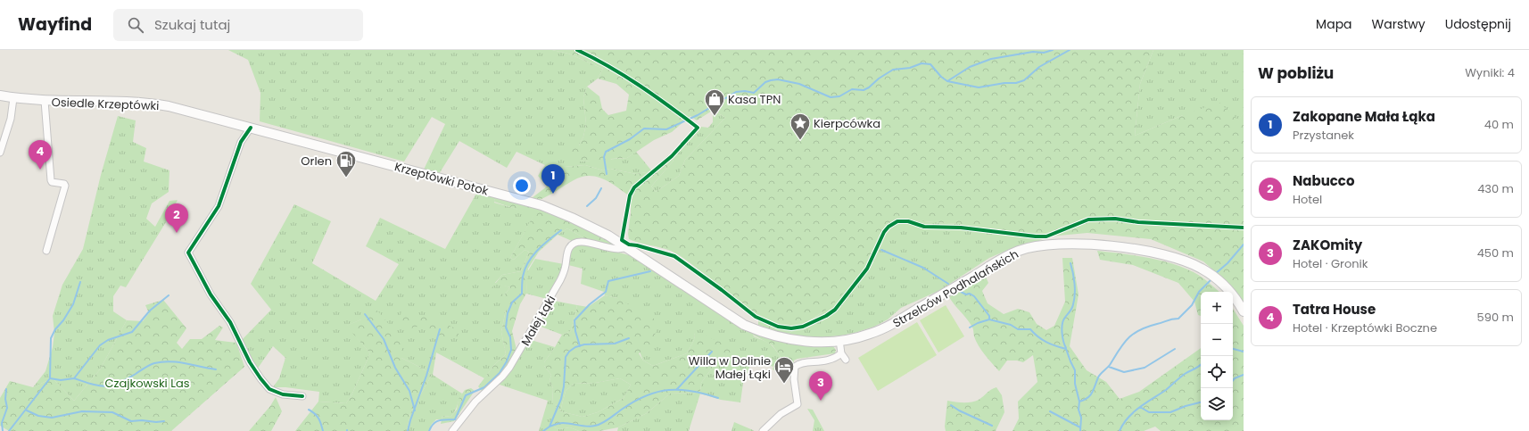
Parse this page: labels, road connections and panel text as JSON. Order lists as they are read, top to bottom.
{
  "streets": {
    "main road": ["Osiedle Krzeptówki", "Krzeptówki Potok", "Strzelców Podhalańskich"],
    "street": ["Małej Łąki"]
  },
  "crossings": [
    ["Osiedle Krzeptówki", "Krzeptówki Potok"],
    ["Krzeptówki Potok", "Strzelców Podhalańskich"],
    ["Krzeptówki Potok", "Małej Łąki"]
  ],
  "parks": ["Czajkowski Las"],
  "places": {
    "shop": ["Kasa TPN"],
    "place": ["Kierpcówka"],
    "fuel station": ["Orlen"],
    "hotel": ["Willa w Dolinie Małej Łąki"]
  },
  "page": {
    "header": "Wayfind",
    "search": "Szukaj tutaj",
    "nav": ["Mapa", "Warstwy", "Udostępnij"],
    "heading": ["W pobliżu", "Wyniki: 4"],
    "list": [
      {
        "mark": "1",
        "name": "Zakopane Mała Łąka",
        "note": "Przystanek",
        "value": "40 m"
      },
      {
        "mark": "2",
        "name": "Nabucco",
        "note": "Hotel",
        "value": "430 m"
      },
      {
        "mark": "3",
        "name": "ZAKOmity",
        "note": "Hotel · Gronik",
        "value": "450 m"
      },
      {
        "mark": "4",
        "name": "Tatra House",
        "note": "Hotel · Krzeptówki Boczne",
        "value": "590 m"
      }
    ],
    "pins": [
      "4",
      "1",
      "2",
      "3"
    ],
    "map_buttons": ["+", "−"]
  }
}
